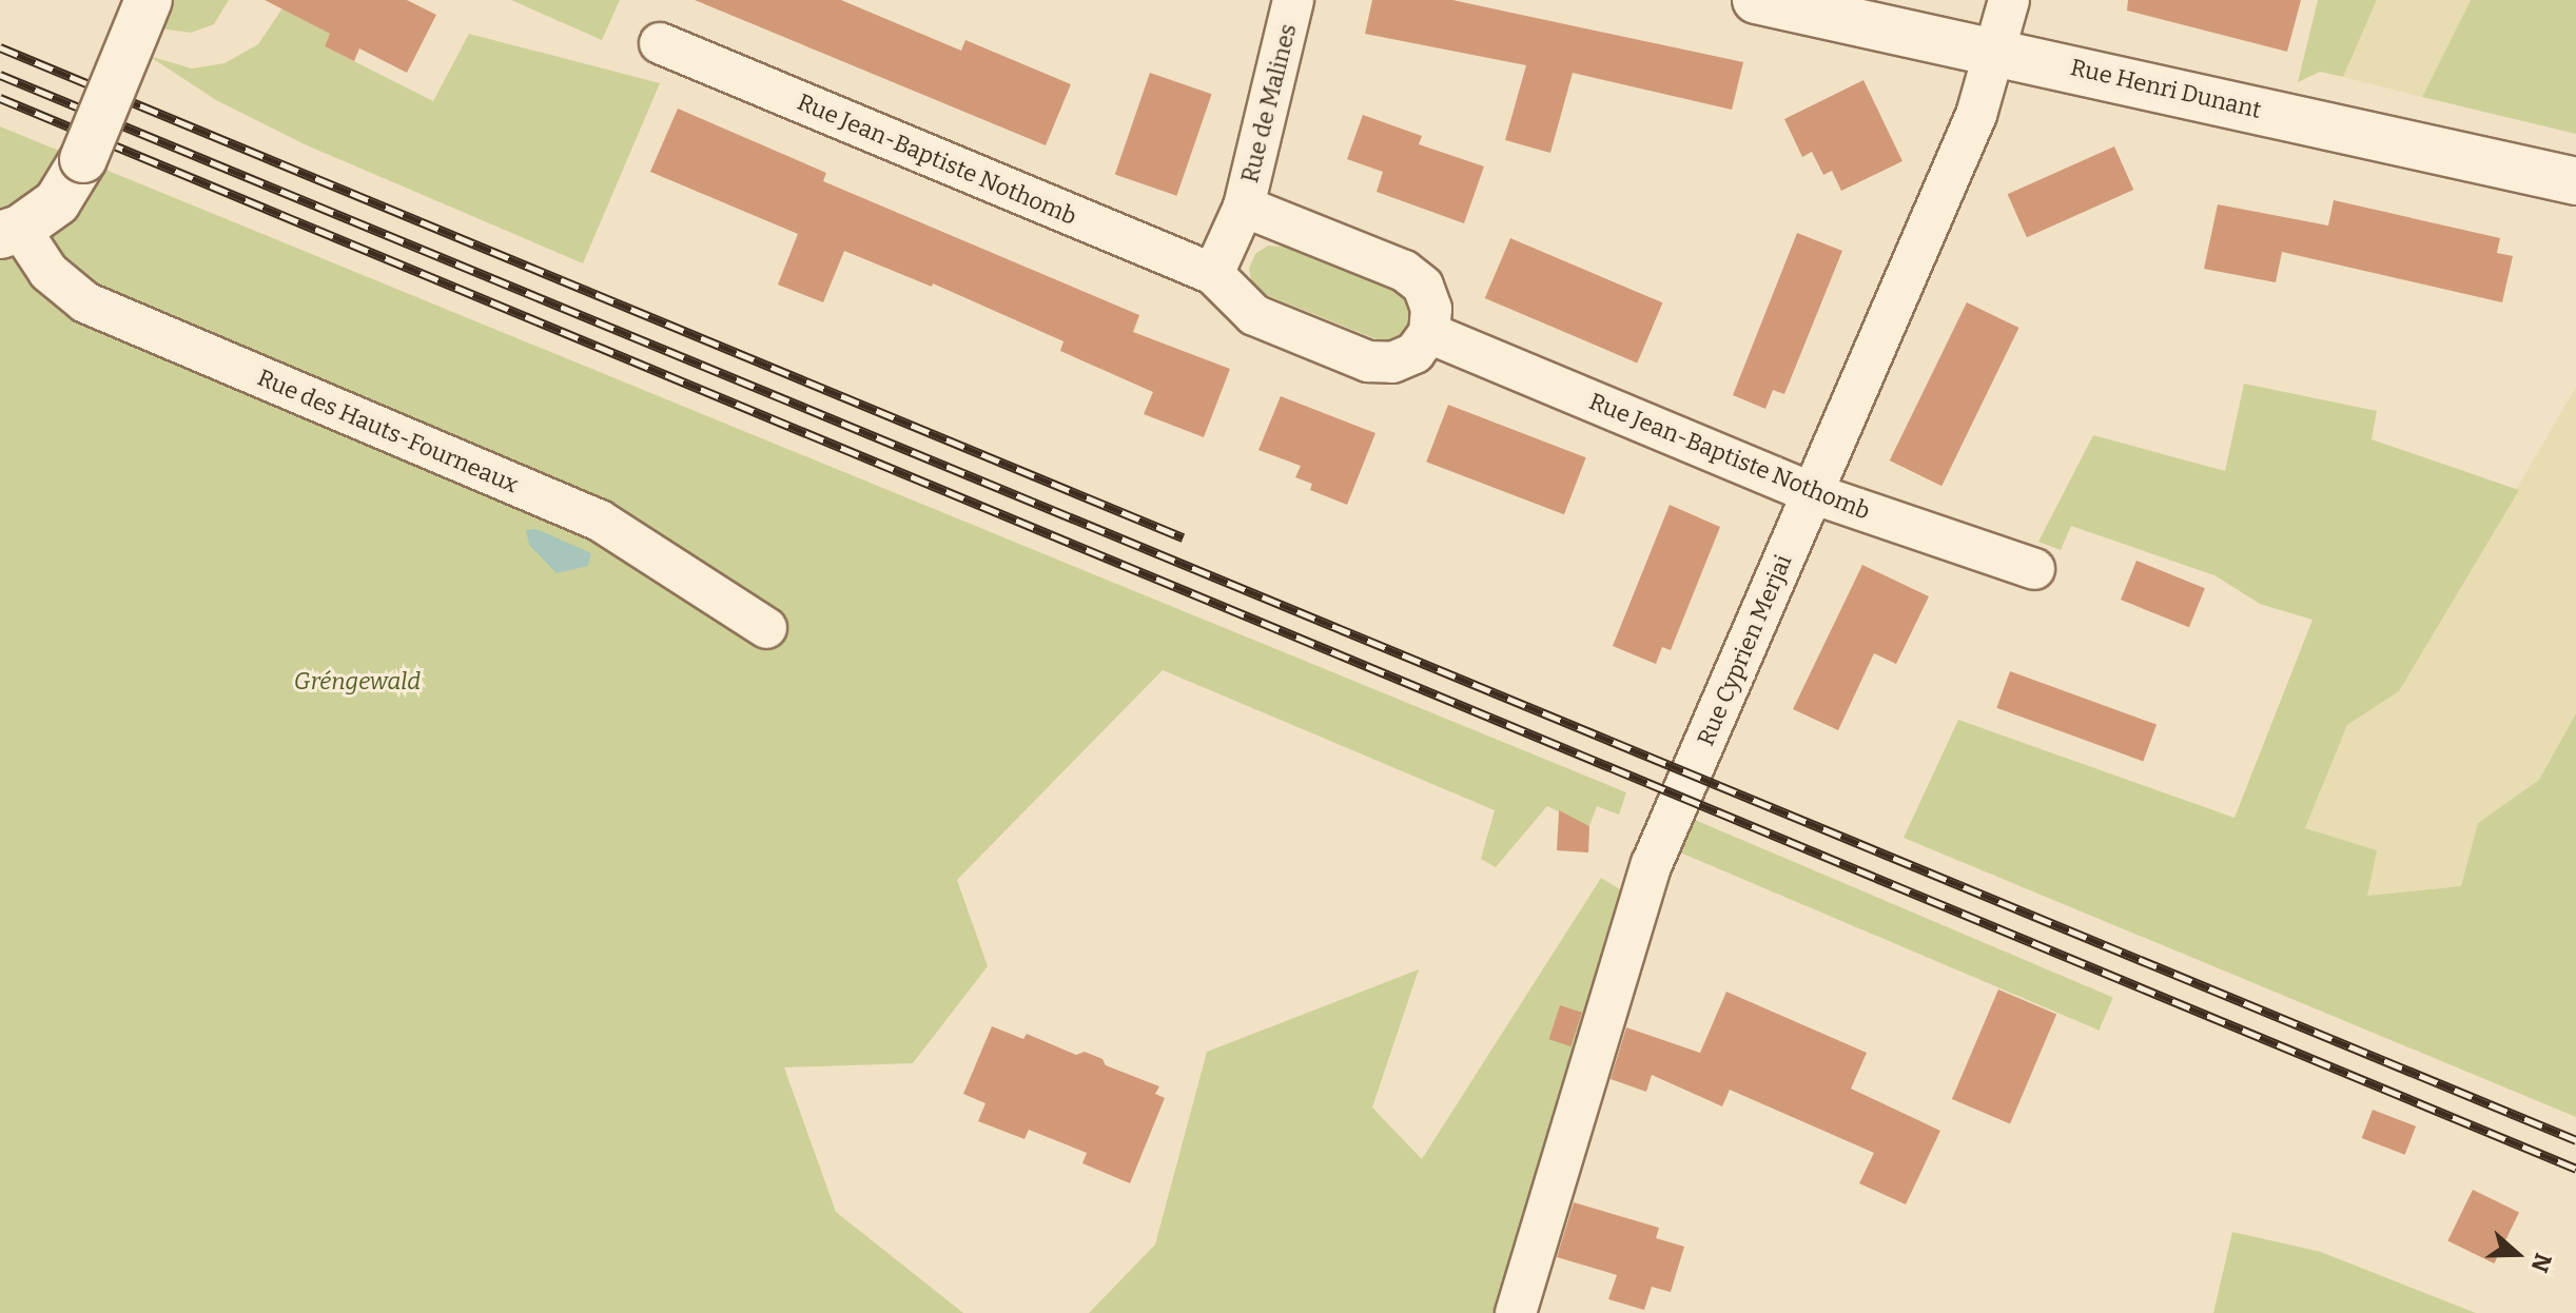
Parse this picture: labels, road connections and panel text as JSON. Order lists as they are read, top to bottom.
{
  "streets": {
    "main road": ["Rue Henri Dunant", "Rue des Hauts-Fourneaux"],
    "street": ["Rue de Malines", "Rue Jean-Baptiste Nothomb", "Rue Cyprien Merjai"]
  },
  "crossings": [
    ["Rue Henri Dunant", "Rue Cyprien Merjai"],
    ["Rue Jean-Baptiste Nothomb", "Rue Cyprien Merjai"]
  ],
  "parks": ["Gréngewald"],
  "north": "right"
}
